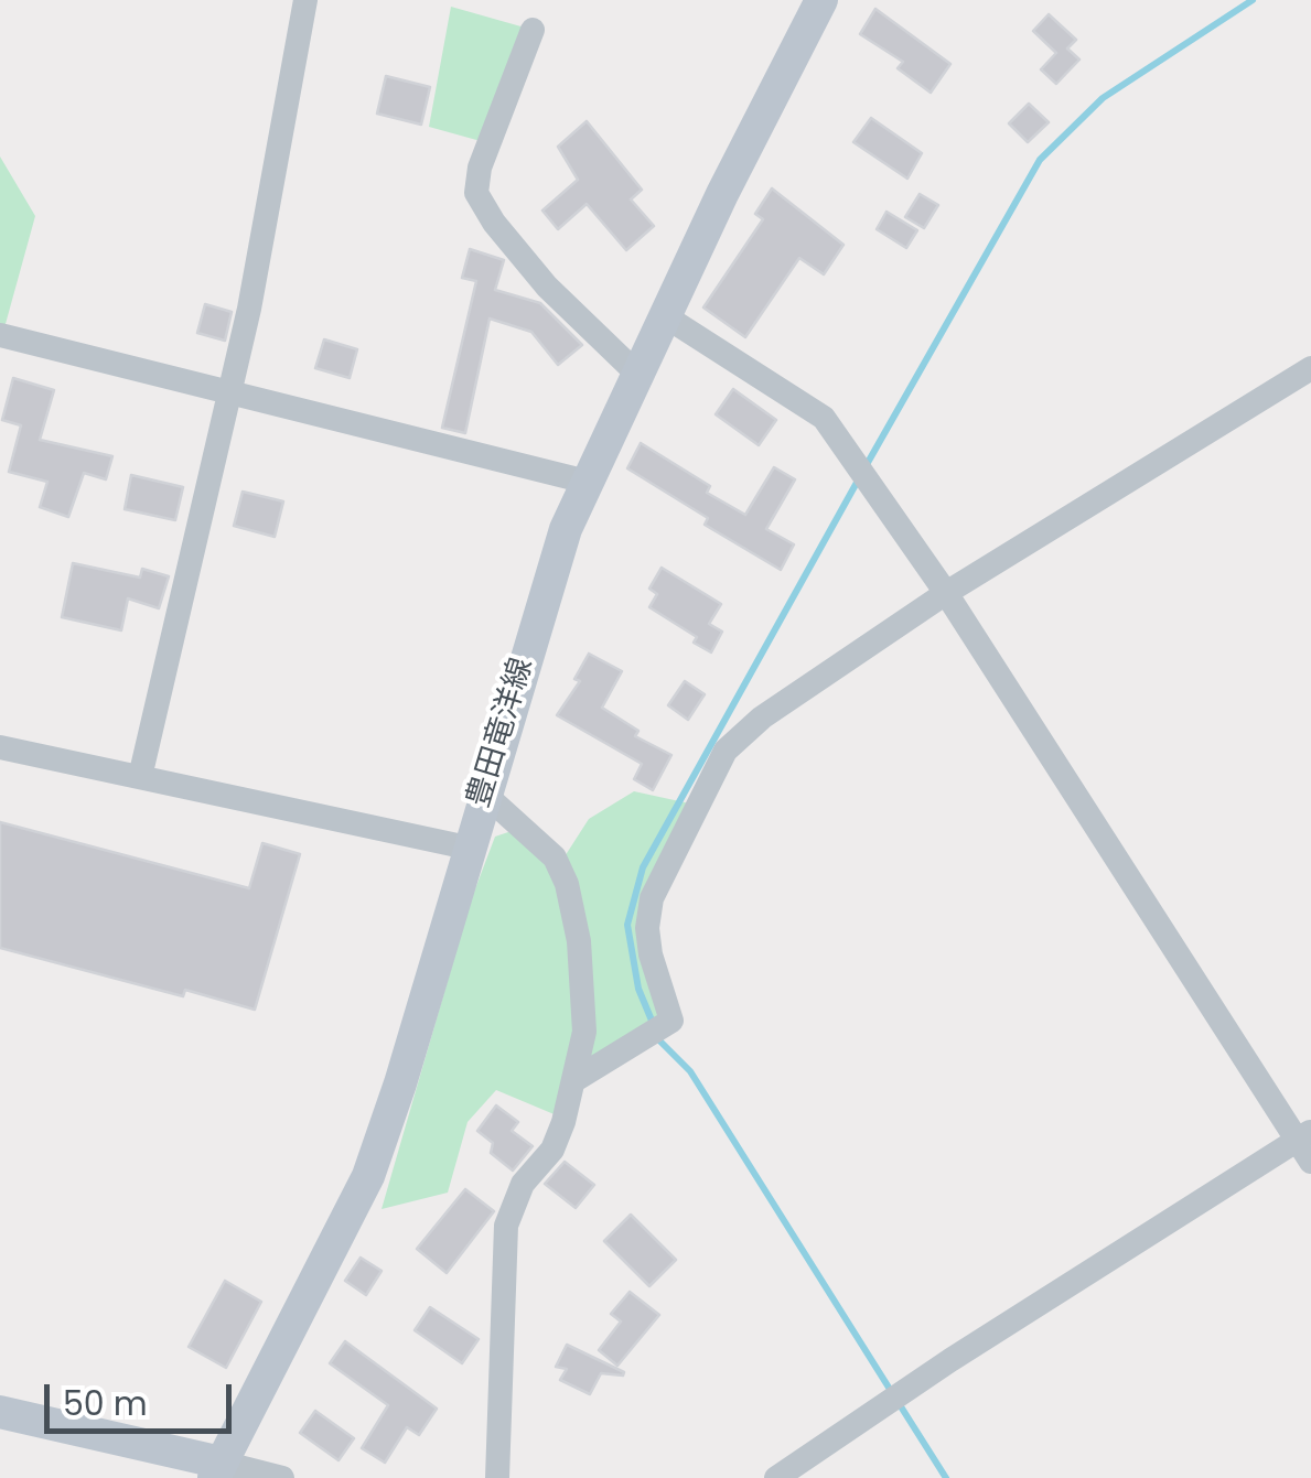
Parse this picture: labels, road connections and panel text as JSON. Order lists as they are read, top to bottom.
{
  "streets": {
    "main road": ["豊田竜洋線"]
  },
  "scale_bar": "50 m"
}
